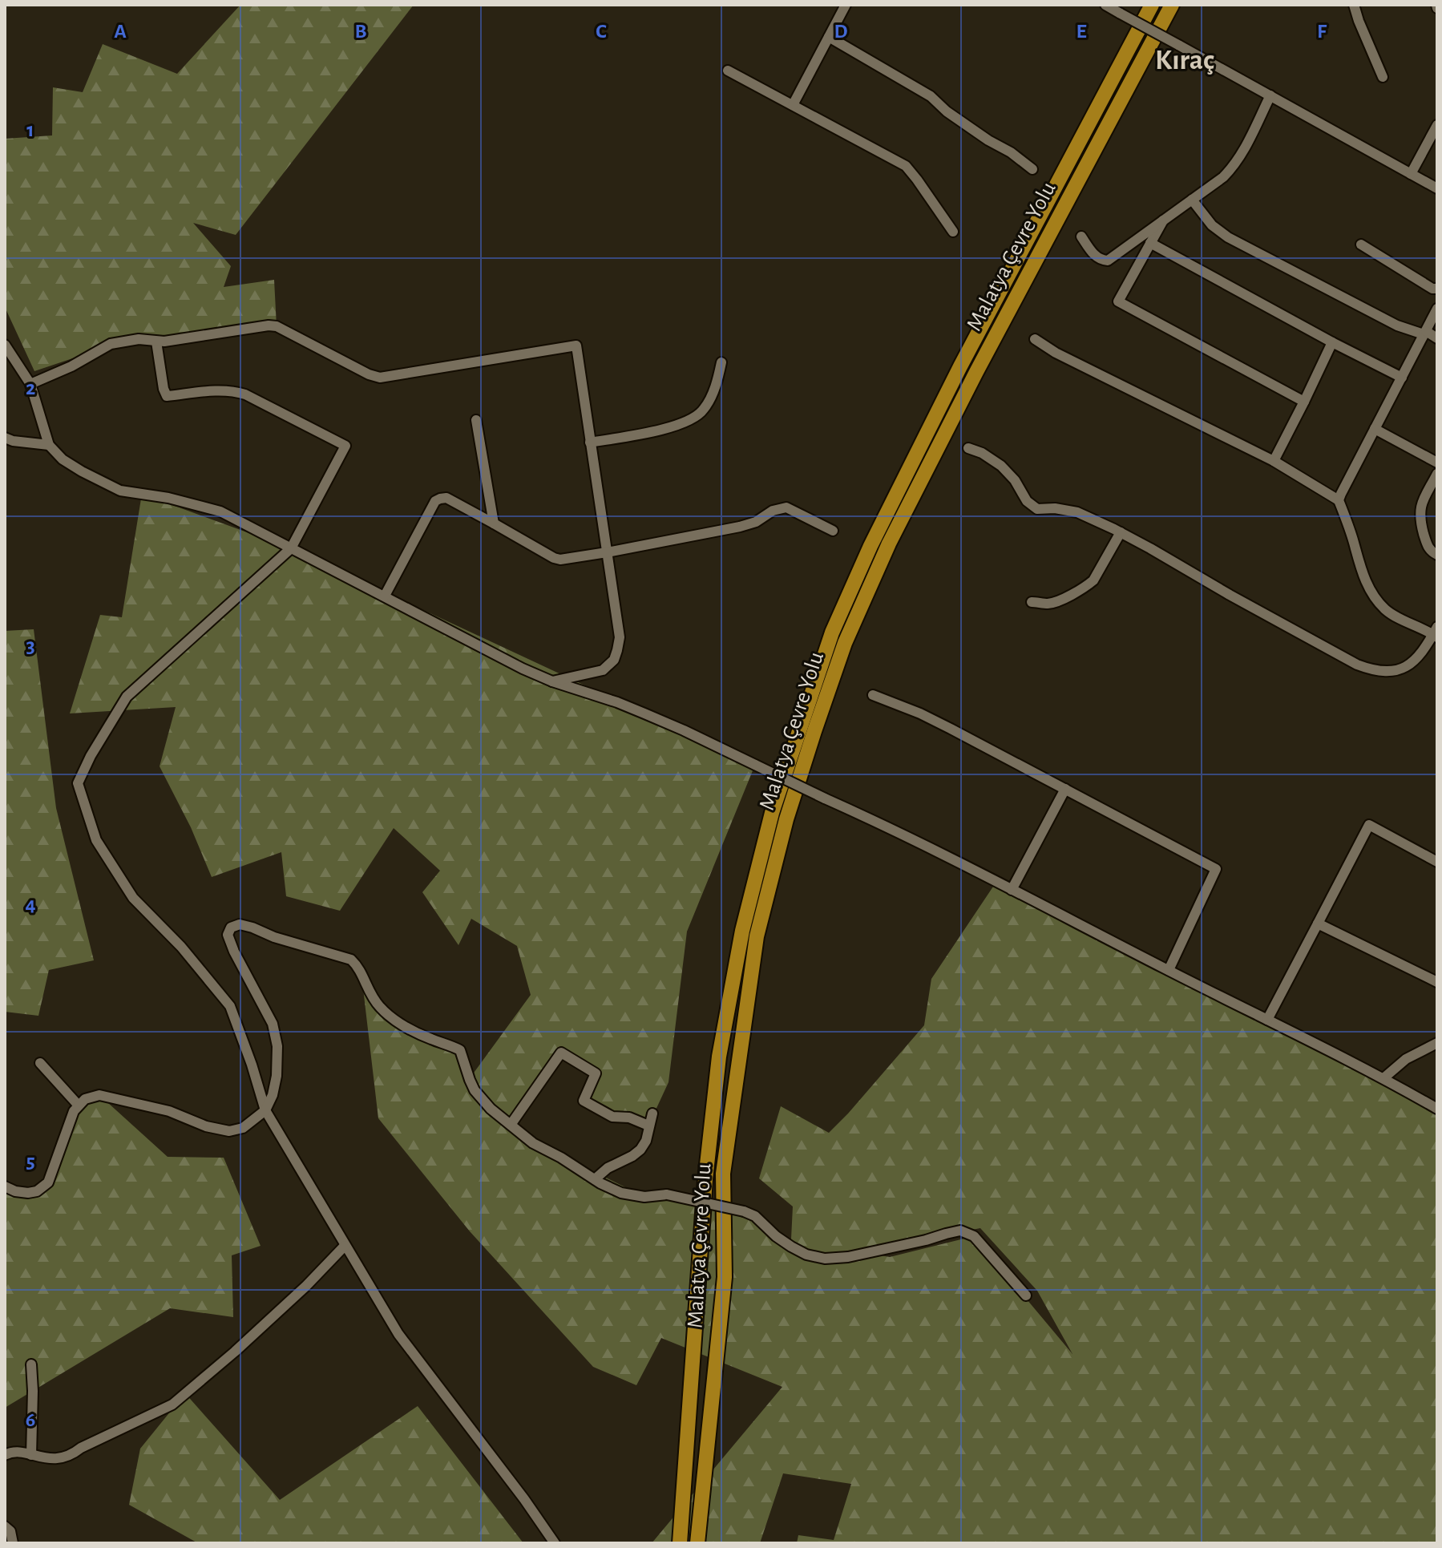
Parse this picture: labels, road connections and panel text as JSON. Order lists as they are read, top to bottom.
{
  "streets": {
    "highway": ["Malatya Çevre Yolu"]
  },
  "districts": ["Kıraç"],
  "grid": {
    "columns": [
      "A",
      "B",
      "C",
      "D",
      "E",
      "F"
    ],
    "rows": [
      "1",
      "2",
      "3",
      "4",
      "5",
      "6"
    ]
  }
}
